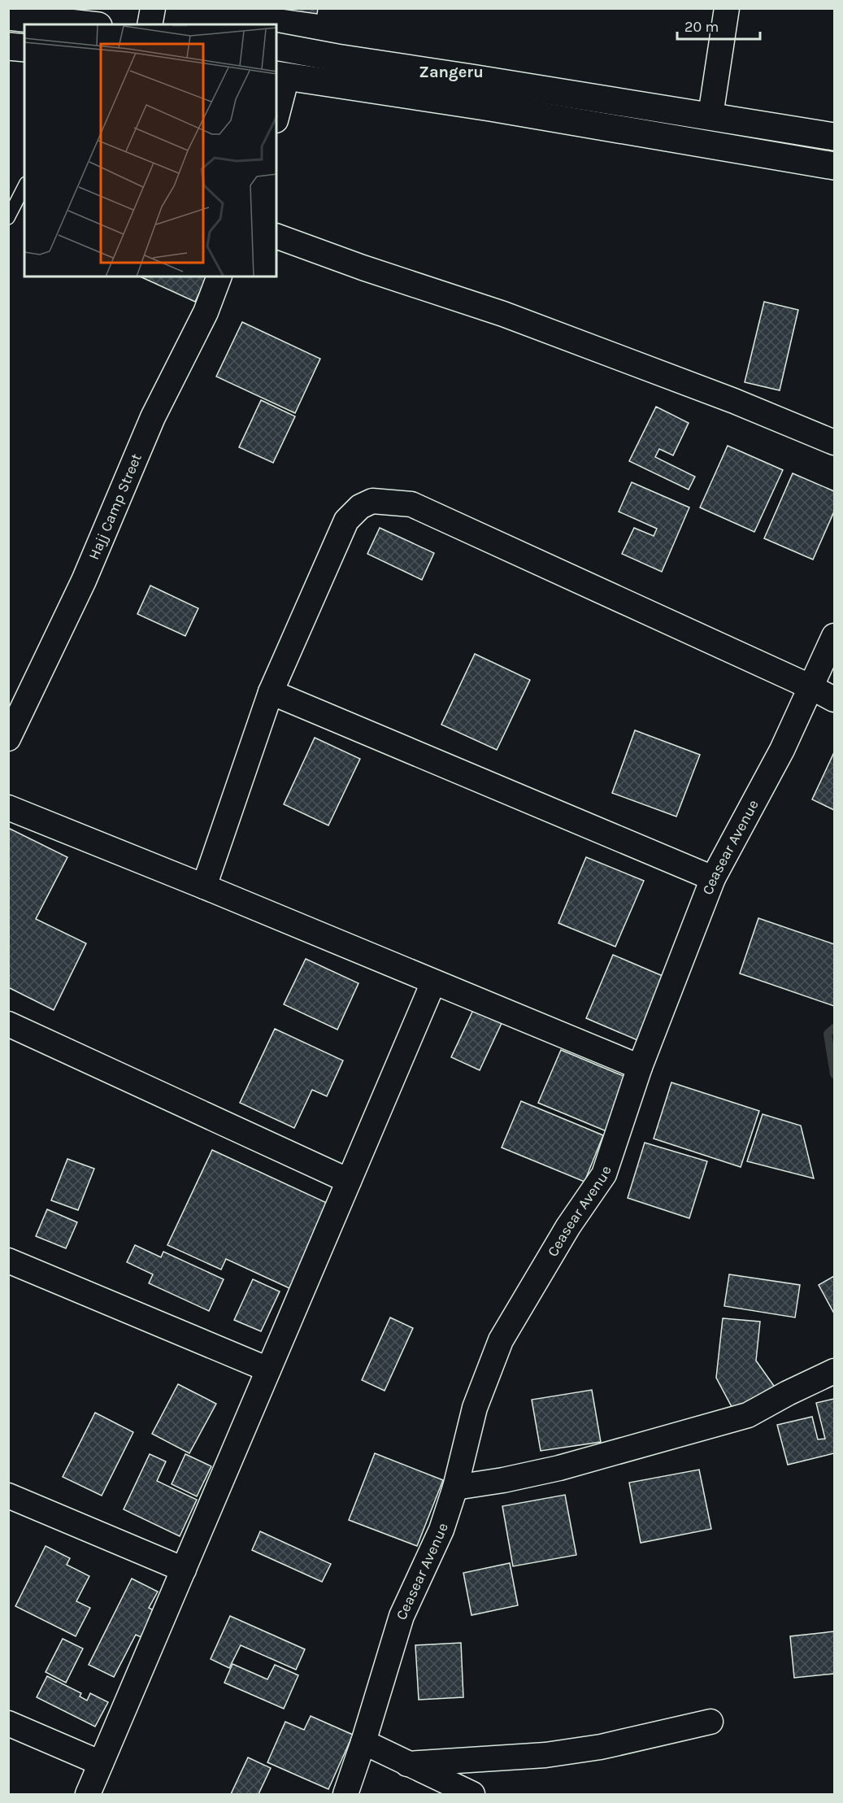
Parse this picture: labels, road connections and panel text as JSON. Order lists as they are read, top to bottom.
{
  "streets": {
    "street": ["Hajj Camp Street", "Ceasear Avenue"]
  },
  "districts": ["Zangeru"],
  "scale_bar": "20 m"
}
